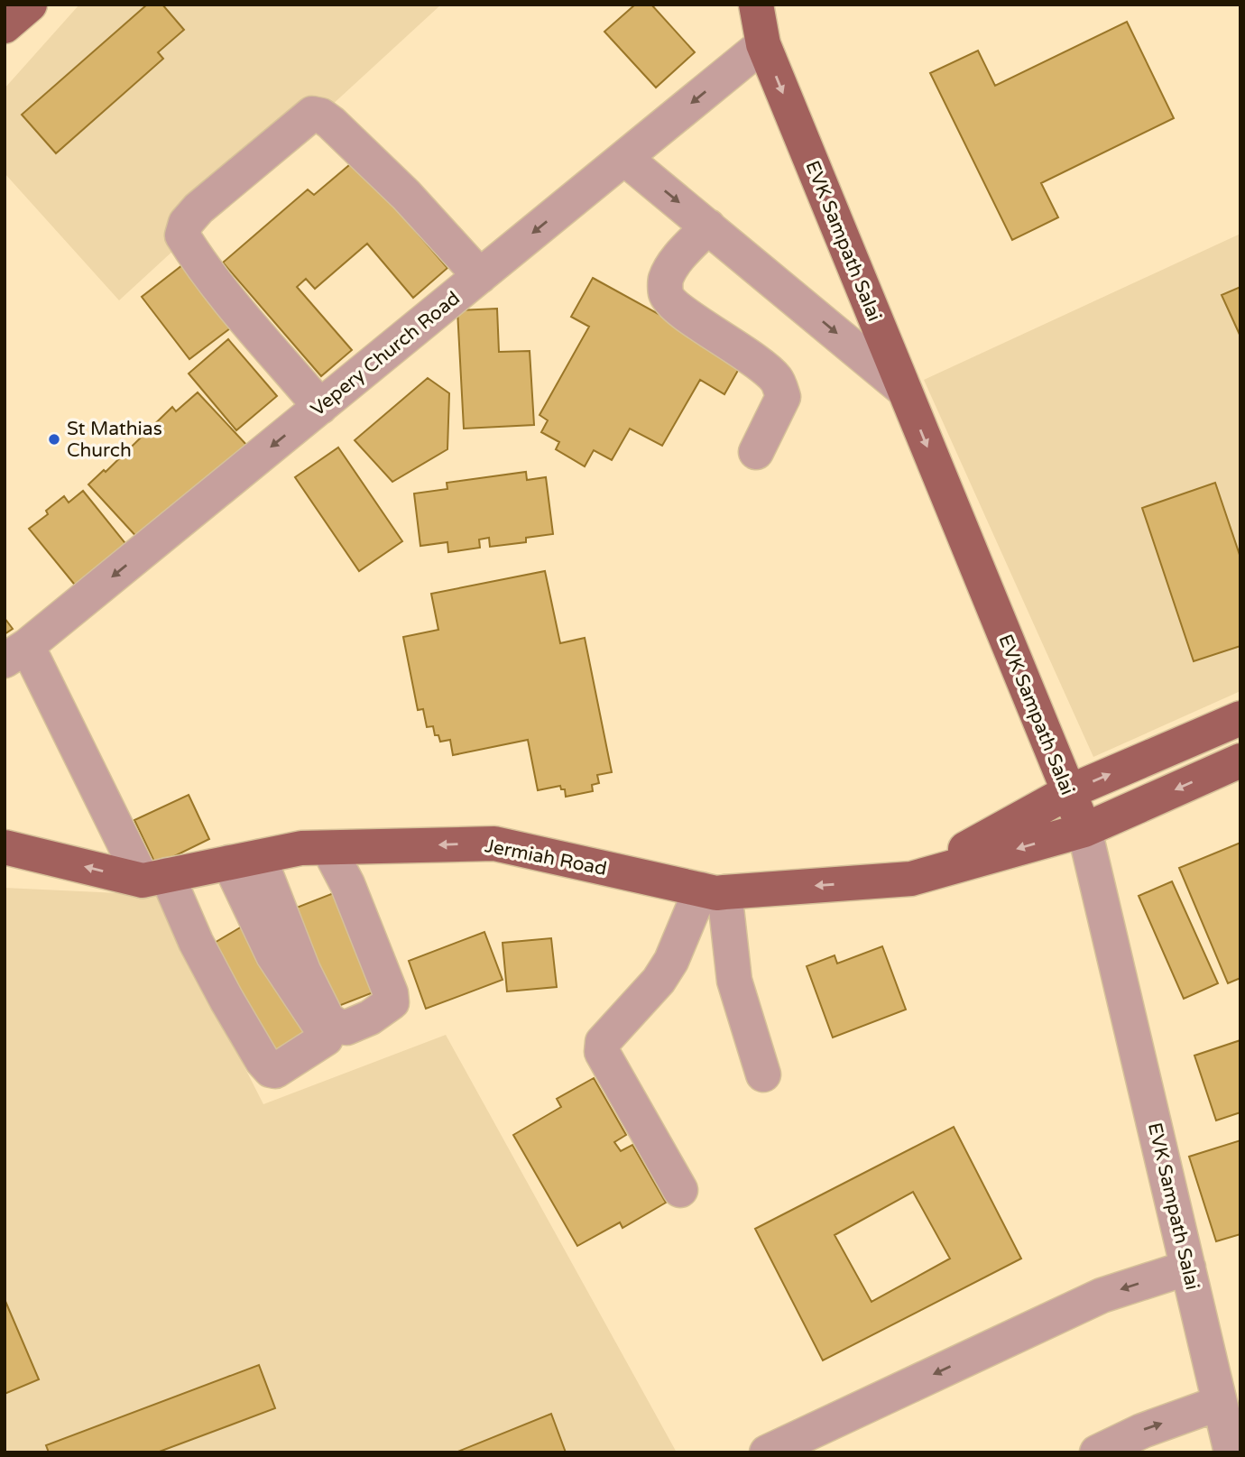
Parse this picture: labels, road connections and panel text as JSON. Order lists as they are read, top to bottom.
{
  "streets": {
    "main road": ["EVK Sampath Salai", "Jermiah Road"],
    "street": ["Vepery Church Road"]
  },
  "crossings": [
    ["EVK Sampath Salai", "Vepery Church Road"],
    ["EVK Sampath Salai", "Jermiah Road"]
  ],
  "one_way": ["EVK Sampath Salai", "Vepery Church Road", "Jermiah Road"],
  "places": ["St Mathias Church"]
}
